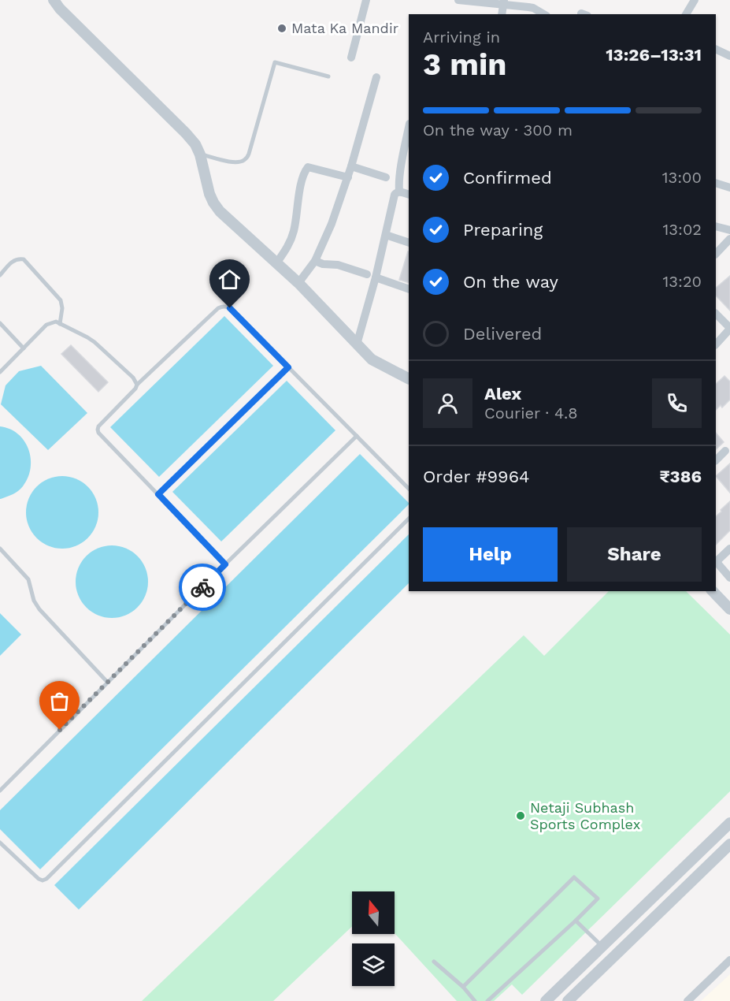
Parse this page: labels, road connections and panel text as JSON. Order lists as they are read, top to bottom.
{
  "places": ["Mata Ka Mandir", "Netaji Subhash Sports Complex"],
  "north": "top",
  "page": {
    "heading": ["3 min", "Arriving in", "13:26–13:31"],
    "panel": [
      "Alex",
      "Courier · 4.8",
      "Order #9964",
      "₹386"
    ],
    "bar": "On the way · 300 m",
    "list": [
      ["Confirmed", "13:00"],
      ["Preparing", "13:02"],
      ["On the way", "13:20"],
      "Delivered"
    ],
    "buttons": ["Help", "Share"]
  }
}
